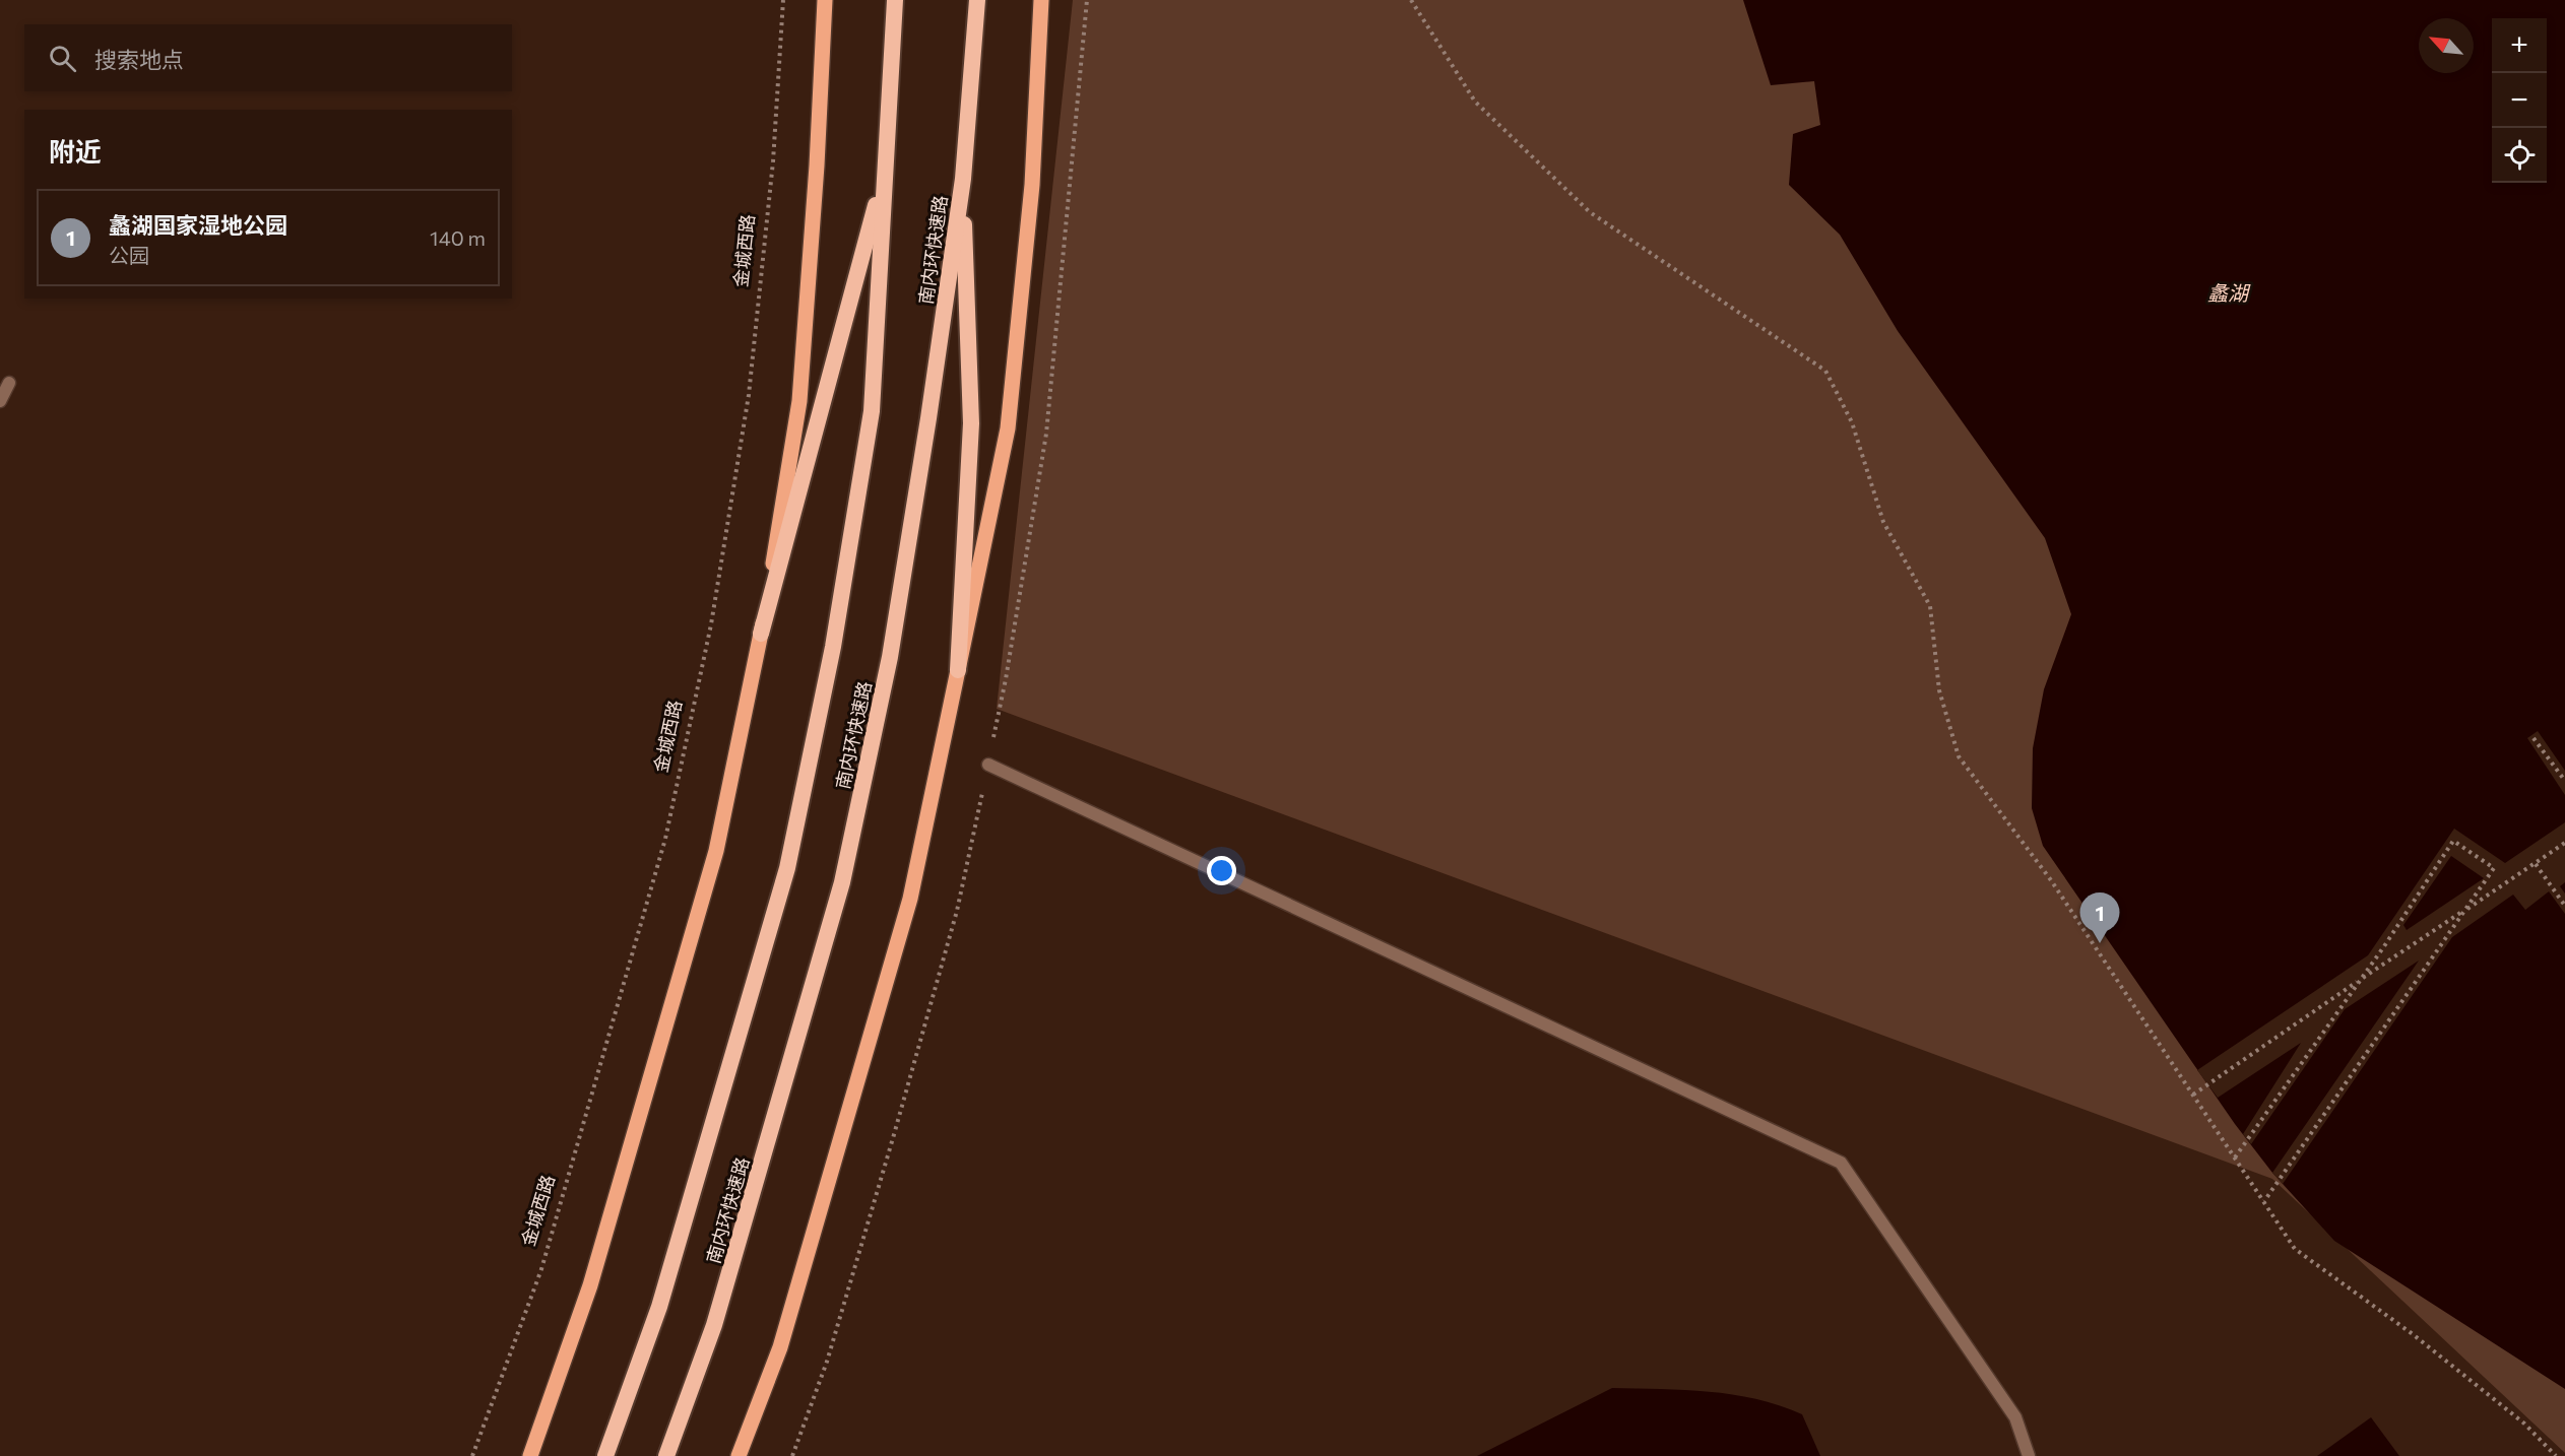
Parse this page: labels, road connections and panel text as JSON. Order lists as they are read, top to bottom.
{
  "streets": {
    "highway": ["南内环快速路"],
    "path": ["金城西路"]
  },
  "water": ["蠡湖"],
  "north": "top left",
  "page": {
    "map_buttons": ["+", "−"],
    "search": "搜索地点",
    "heading": "附近",
    "list": [
      {
        "mark": "1",
        "name": "蠡湖国家湿地公园",
        "note": "公园",
        "value": "140 m"
      }
    ],
    "pins": "1"
  }
}
